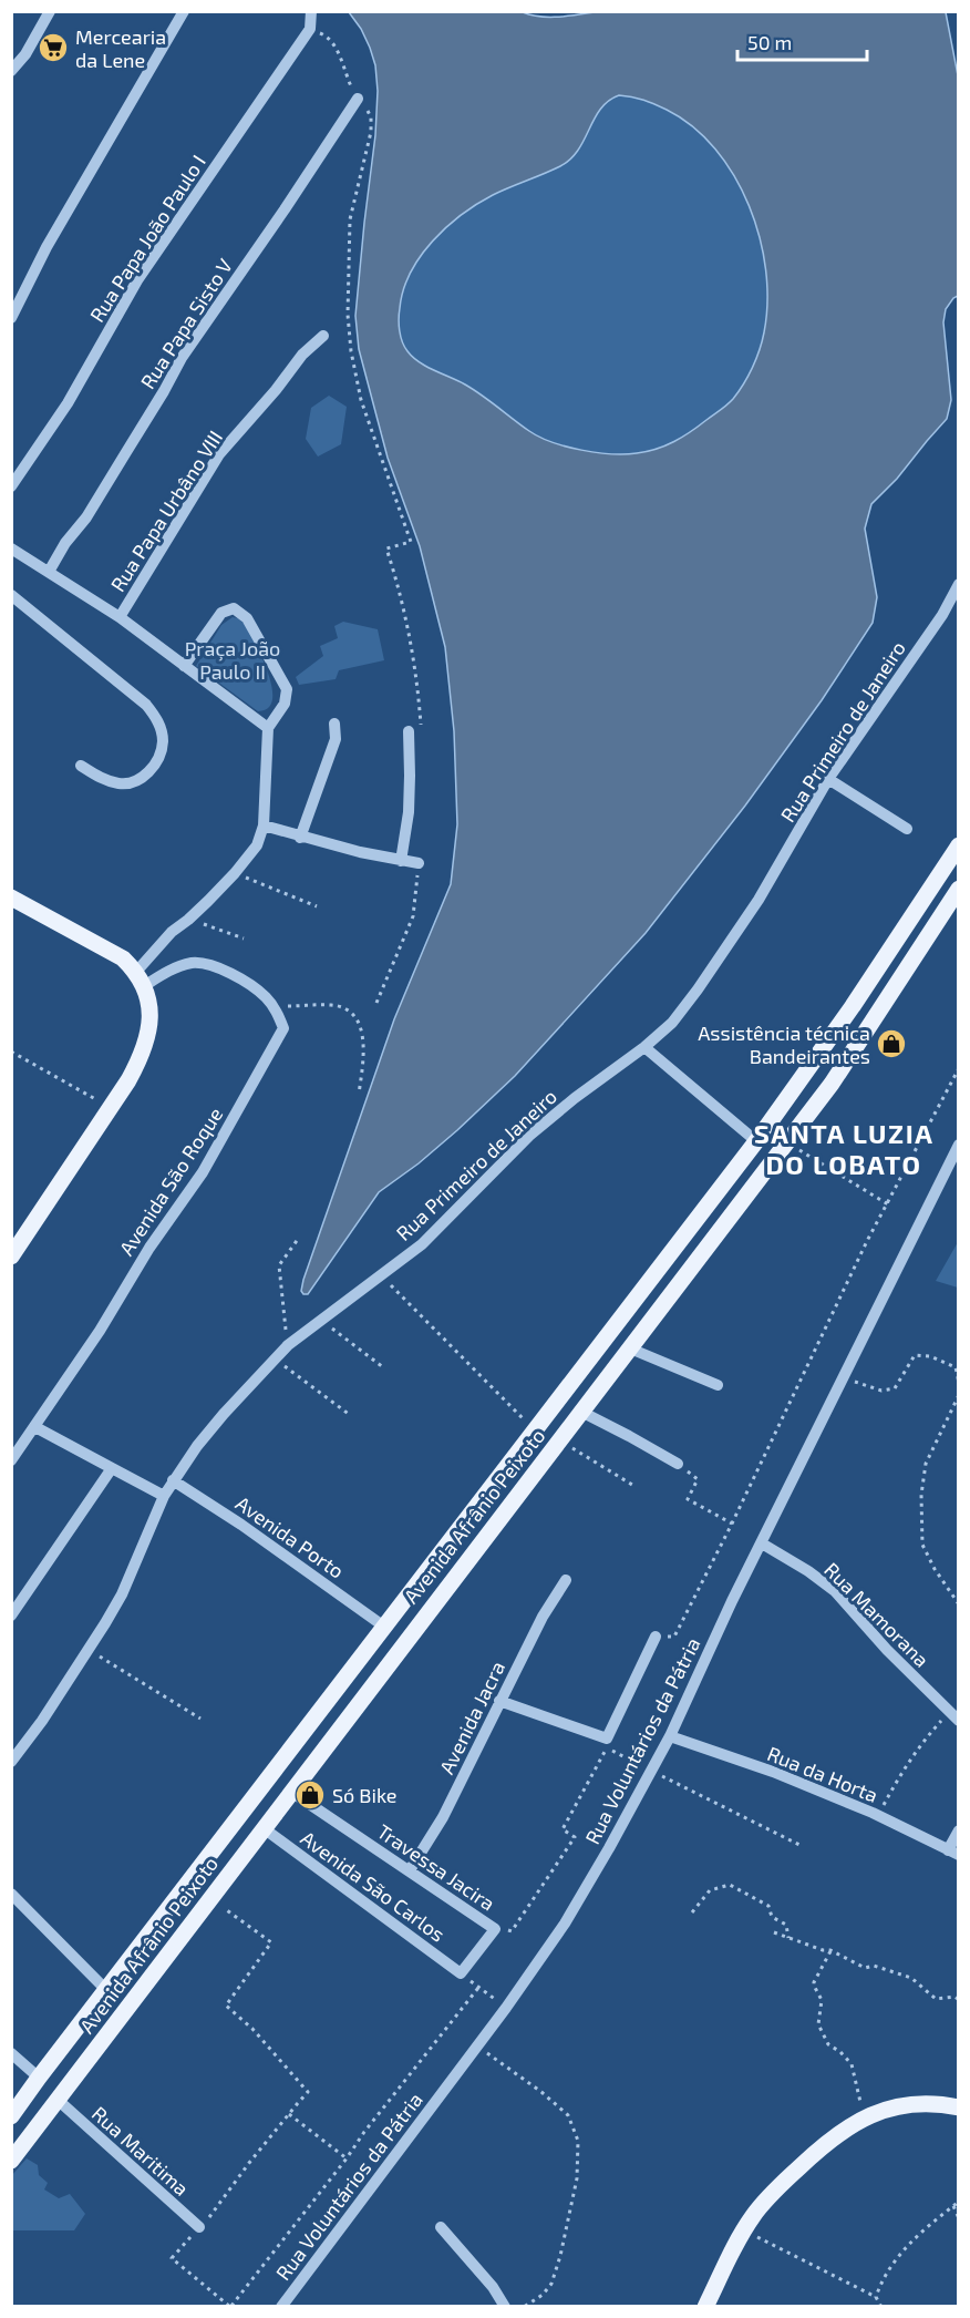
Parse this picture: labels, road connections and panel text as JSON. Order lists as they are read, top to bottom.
{
  "streets": {
    "main road": ["Avenida Afrânio Peixoto"],
    "street": [
      "Rua Papa João Paulo I",
      "Rua Papa Sisto V",
      "Rua Papa Urbâno VIII",
      "Rua Primeiro de Janeiro",
      "Avenida São Roque",
      "Avenida Porto",
      "Rua Mamorana",
      "Avenida Jacra",
      "Rua Voluntários da Pátria",
      "Rua da Horta",
      "Travessa Jacira",
      "Avenida São Carlos",
      "Rua Maritima"
    ]
  },
  "crossings": [
    ["Rua Primeiro de Janeiro", "Avenida Porto"],
    ["Avenida Afrânio Peixoto", "Avenida Porto"],
    ["Avenida Afrânio Peixoto", "Travessa Jacira"],
    ["Avenida Afrânio Peixoto", "Avenida São Carlos"],
    ["Avenida Afrânio Peixoto", "Rua Maritima"],
    ["Rua Mamorana", "Rua Voluntários da Pátria"],
    ["Avenida Jacra", "Travessa Jacira"],
    ["Rua Voluntários da Pátria", "Rua da Horta"]
  ],
  "districts": ["SANTA LUZIA DO LOBATO"],
  "parks": ["Praça João Paulo II"],
  "places": {
    "supermarket": ["Mercearia da Lene"],
    "shop": ["Assistência técnica Bandeirantes", "Só Bike"]
  },
  "scale_bar": "50 m"
}
